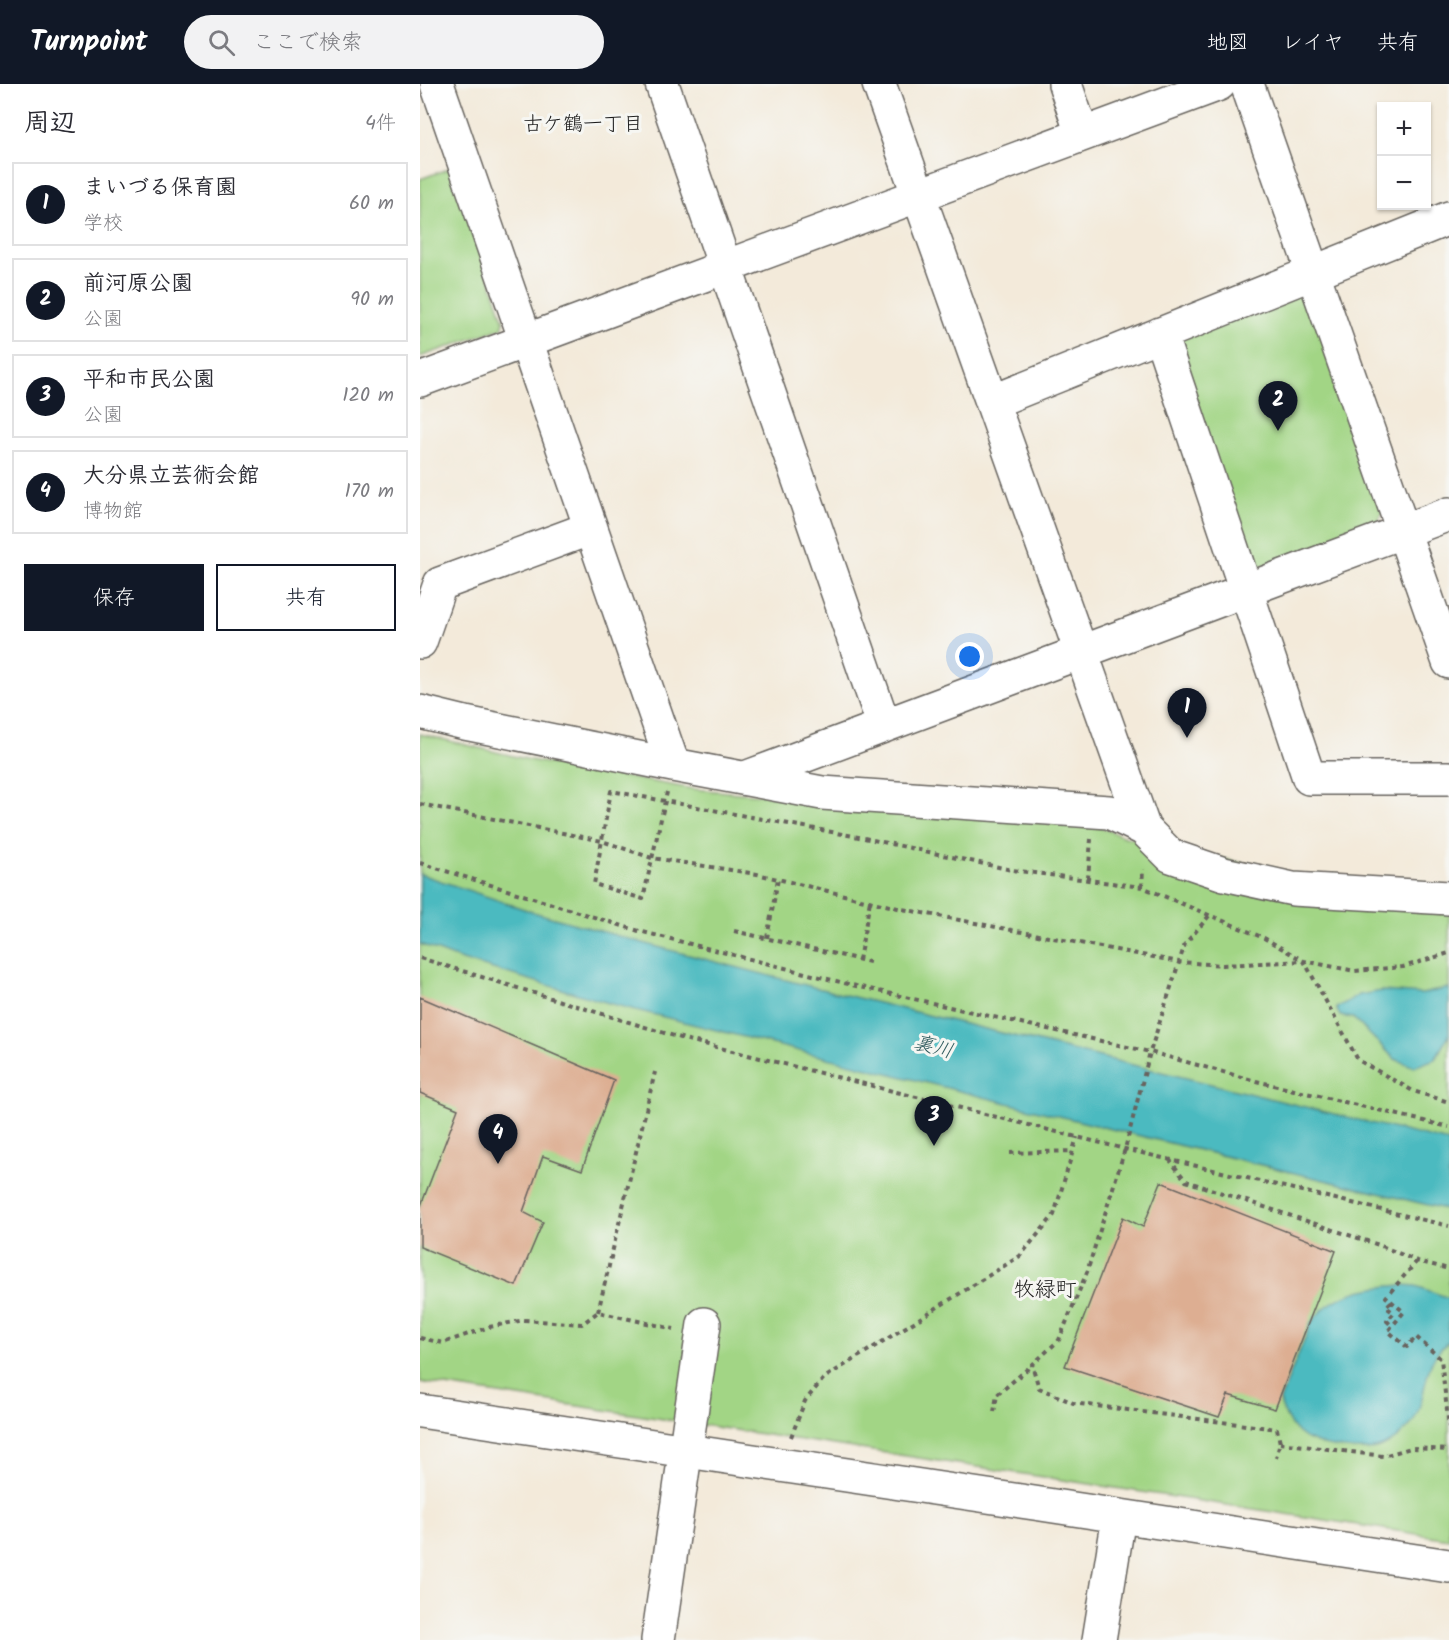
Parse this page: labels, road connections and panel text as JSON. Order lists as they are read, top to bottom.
{
  "districts": ["古ケ鶴一丁目", "牧緑町"],
  "water": ["裏川"],
  "page": {
    "header": "Turnpoint",
    "search": "ここで検索",
    "nav": ["地図", "レイヤ", "共有"],
    "heading": ["周辺", "4件"],
    "map_buttons": ["+", "−"],
    "list": [
      {
        "mark": "1",
        "name": "まいづる保育園",
        "note": "学校",
        "value": "60 m"
      },
      {
        "mark": "2",
        "name": "前河原公園",
        "note": "公園",
        "value": "90 m"
      },
      {
        "mark": "3",
        "name": "平和市民公園",
        "note": "公園",
        "value": "120 m"
      },
      {
        "mark": "4",
        "name": "大分県立芸術会館",
        "note": "博物館",
        "value": "170 m"
      }
    ],
    "pins": [
      "2",
      "1",
      "3",
      "4"
    ],
    "buttons": ["保存", "共有"]
  }
}
